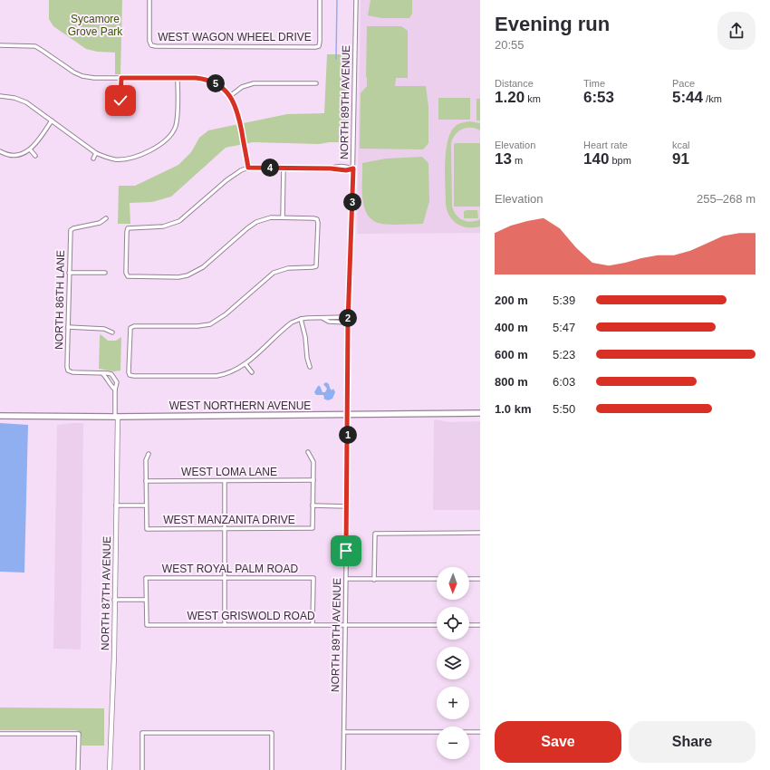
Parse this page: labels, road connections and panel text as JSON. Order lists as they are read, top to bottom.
{
  "streets": {
    "main road": ["WEST NORTHERN AVENUE"],
    "street": [
      "WEST WAGON WHEEL DRIVE",
      "NORTH 89TH AVENUE",
      "NORTH 86TH LANE",
      "WEST LOMA LANE",
      "WEST MANZANITA DRIVE",
      "WEST ROYAL PALM ROAD",
      "NORTH 87TH AVENUE",
      "WEST GRISWOLD ROAD"
    ]
  },
  "crossings": [
    ["NORTH 89TH AVENUE", "WEST NORTHERN AVENUE"],
    ["NORTH 89TH AVENUE", "WEST GRISWOLD ROAD"],
    ["WEST NORTHERN AVENUE", "NORTH 87TH AVENUE"],
    ["WEST ROYAL PALM ROAD", "WEST GRISWOLD ROAD"]
  ],
  "parks": ["Sycamore Grove Park"],
  "north": "bottom",
  "page": {
    "heading": ["Evening run", "20:55"],
    "stats": [
      ["Distance", "1.20 km"],
      ["Time", "6:53"],
      ["Pace", "5:44 /km"],
      ["Elevation", "13 m"],
      ["Heart rate", "140 bpm"],
      ["kcal", "91"]
    ],
    "pins": [
      "5",
      "4",
      "3",
      "2",
      "1"
    ],
    "chart": ["Elevation", "255–268 m"],
    "list": [
      {
        "name": "200 m",
        "note": "5:39"
      },
      {
        "name": "400 m",
        "note": "5:47"
      },
      {
        "name": "600 m",
        "note": "5:23"
      },
      {
        "name": "800 m",
        "note": "6:03"
      },
      {
        "name": "1.0 km",
        "note": "5:50"
      }
    ],
    "map_buttons": ["+", "−"],
    "buttons": ["Save", "Share"]
  }
}
